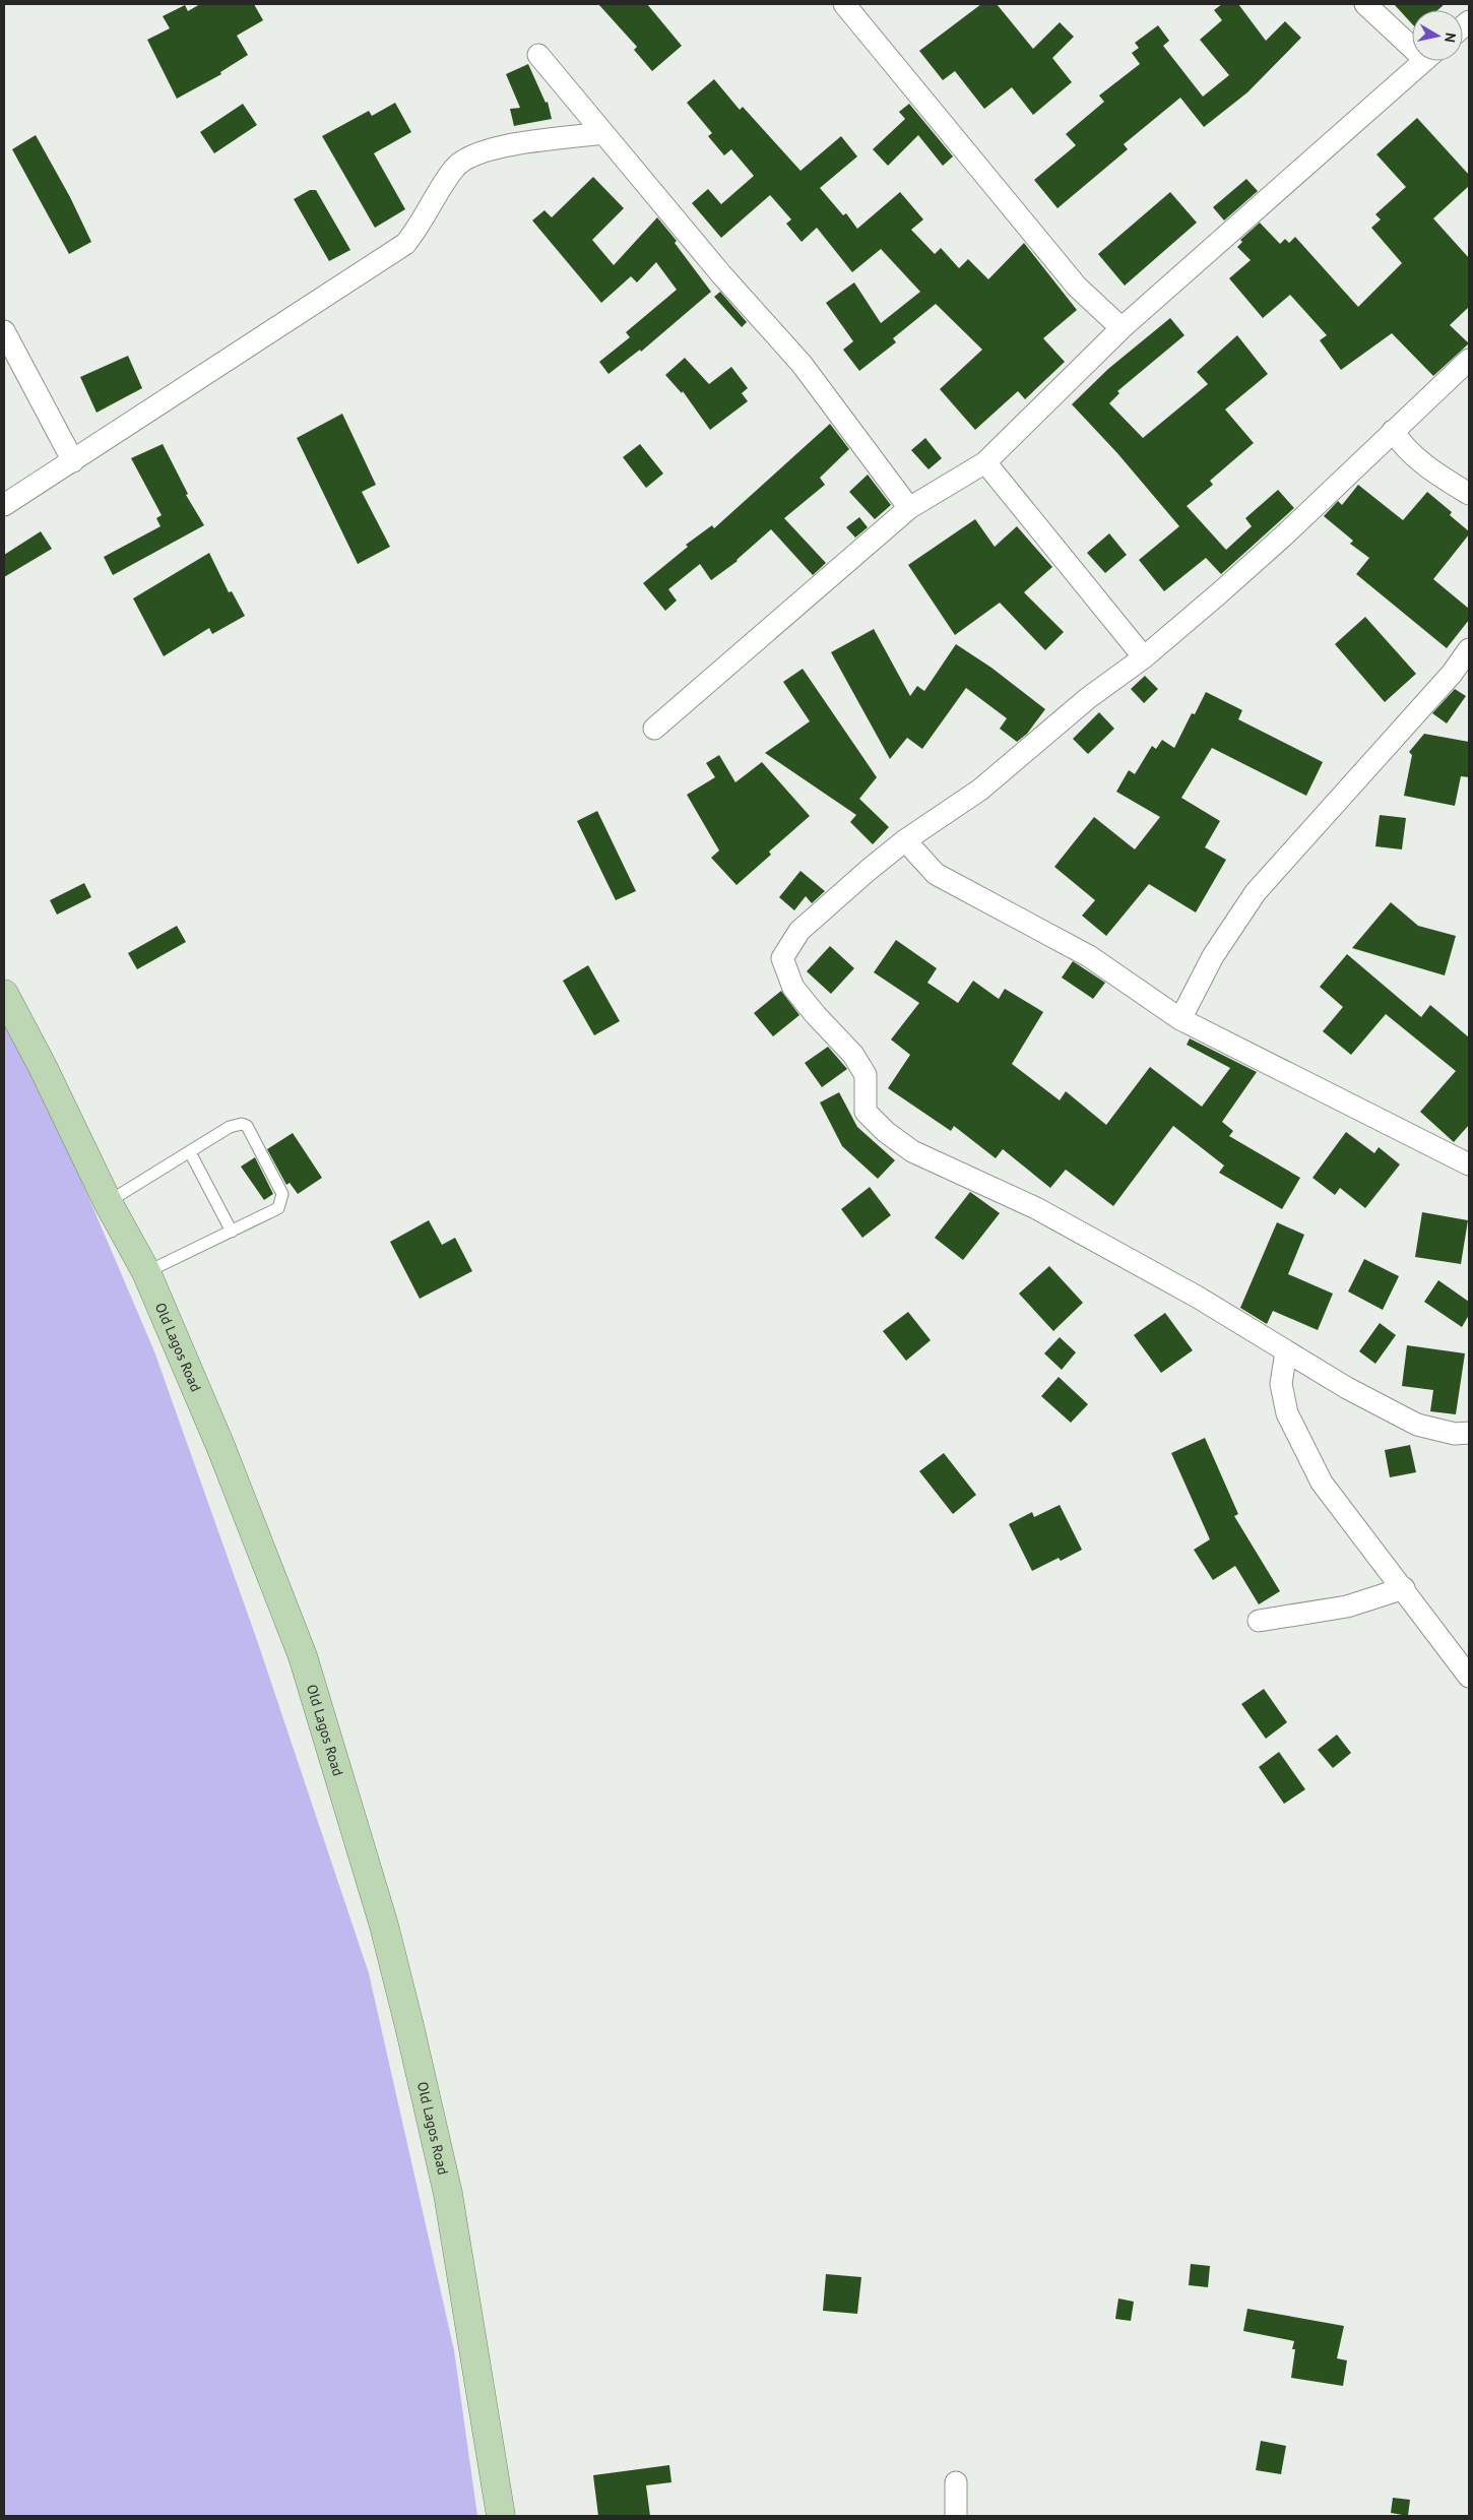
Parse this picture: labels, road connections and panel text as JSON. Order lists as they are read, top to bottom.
{
  "streets": {
    "main road": ["Old Lagos Road"]
  },
  "north": "right"
}
